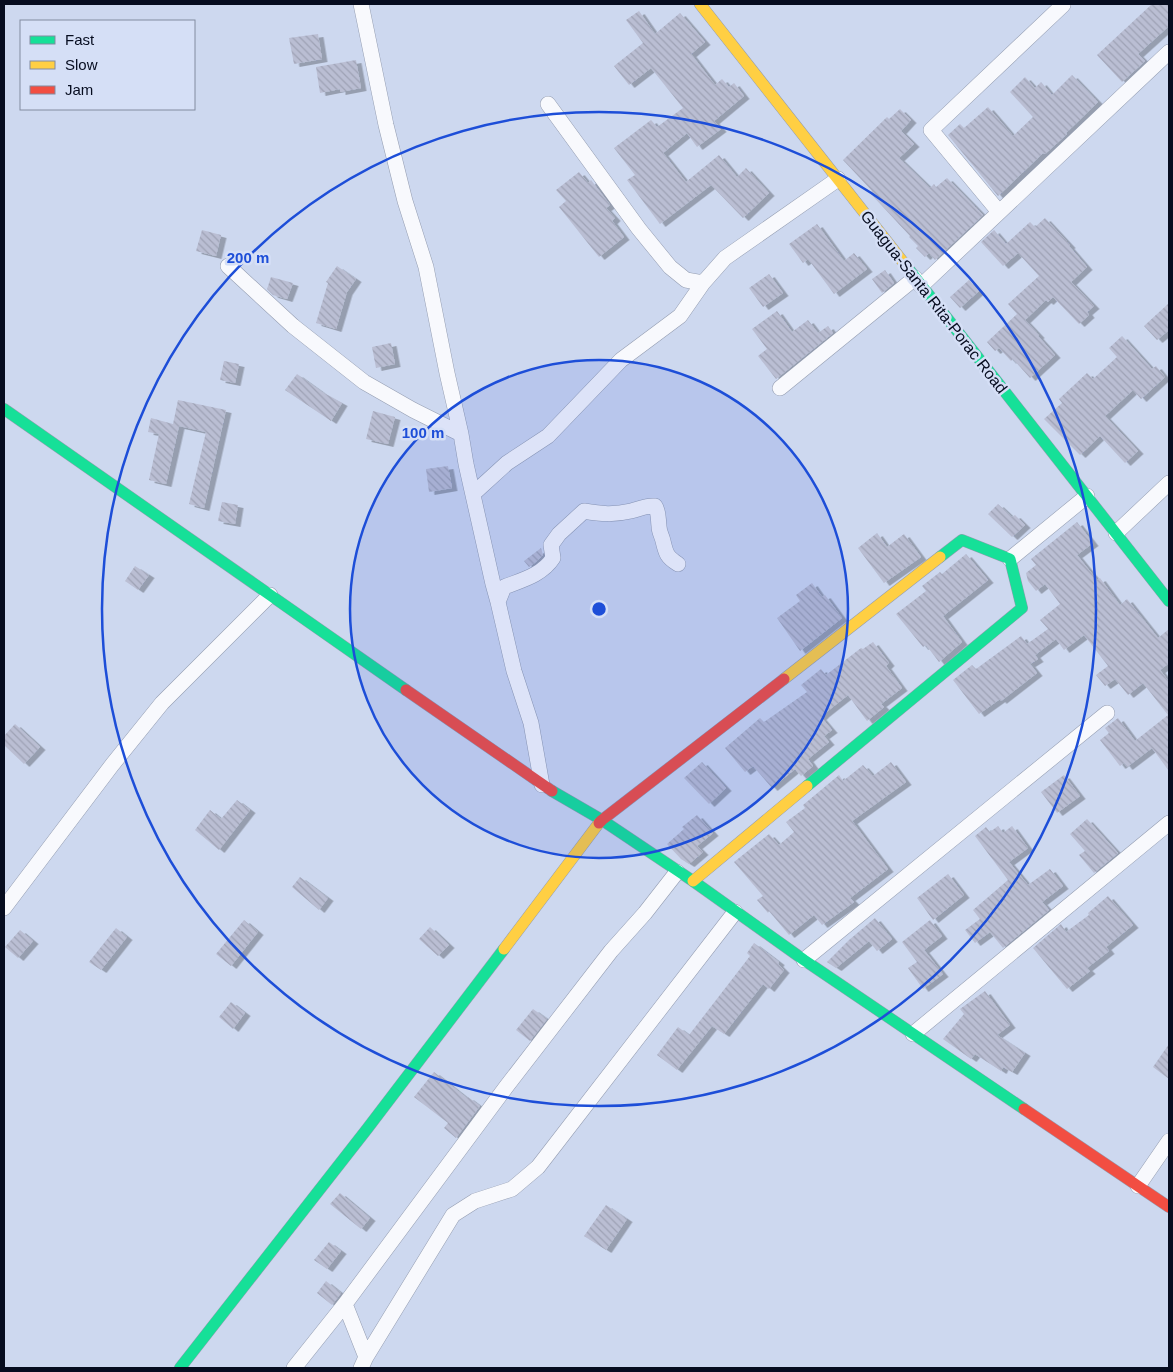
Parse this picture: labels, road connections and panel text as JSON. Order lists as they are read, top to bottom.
{
  "streets": {
    "street": ["Guagua-Santa Rita-Porac Road"]
  },
  "legend": ["Fast", "Slow", "Jam"],
  "rings": ["200 m", "100 m"]
}
